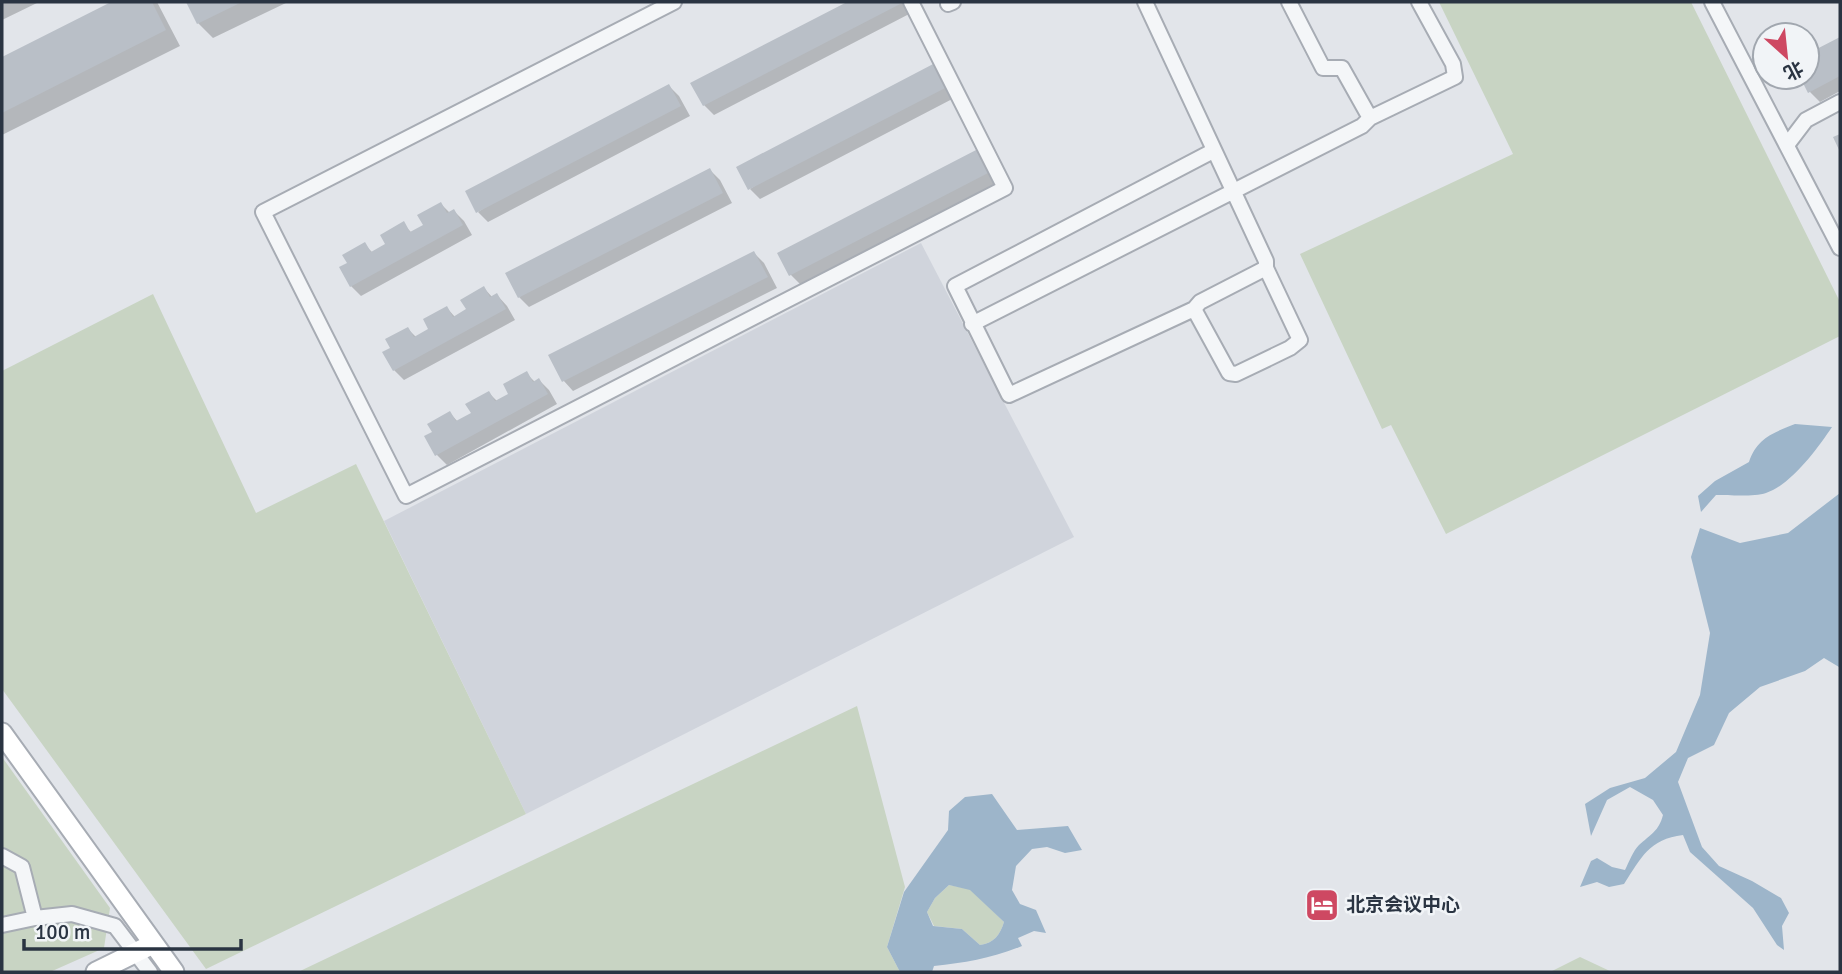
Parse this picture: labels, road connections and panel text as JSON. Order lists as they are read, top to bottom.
{
  "places": {
    "hotel": ["北京会议中心"]
  },
  "scale_bar": "100 m",
  "north": "bottom right"
}
